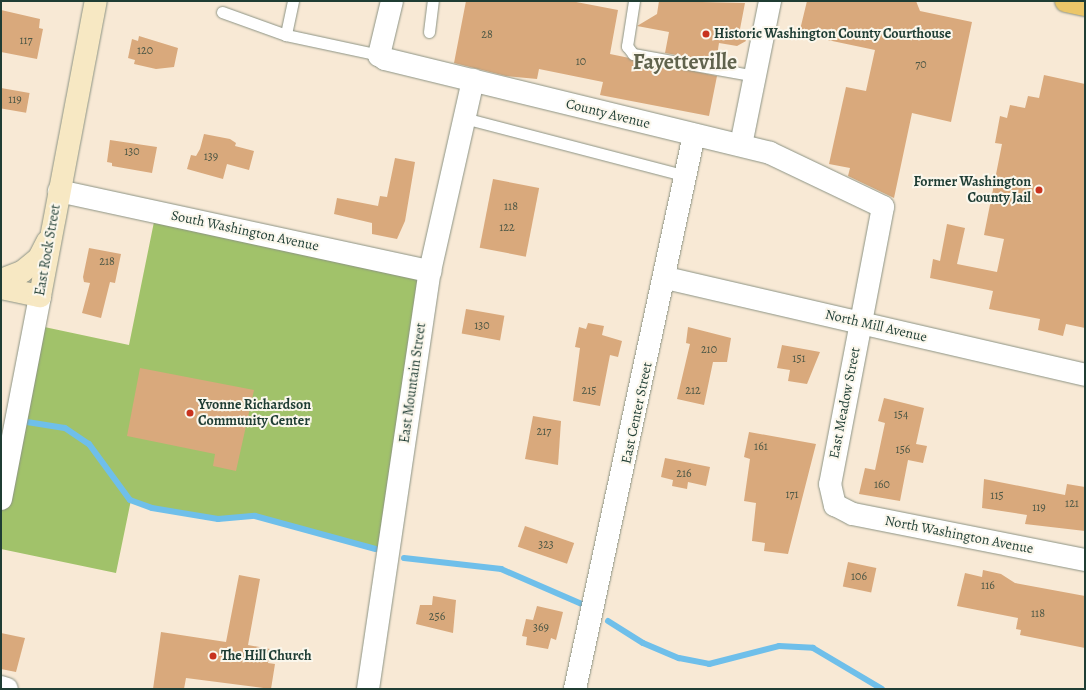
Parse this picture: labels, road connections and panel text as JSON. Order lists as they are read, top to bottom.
{
  "streets": {
    "street": [
      "County Avenue",
      "South Washington Avenue",
      "East Rock Street",
      "North Mill Avenue",
      "East Mountain Street",
      "East Meadow Street",
      "East Center Street",
      "North Washington Avenue"
    ]
  },
  "crossings": [
    ["County Avenue", "East Mountain Street"],
    ["County Avenue", "East Meadow Street"],
    ["County Avenue", "East Center Street"],
    ["South Washington Avenue", "East Rock Street"],
    ["South Washington Avenue", "East Mountain Street"],
    ["North Mill Avenue", "East Meadow Street"],
    ["North Mill Avenue", "East Center Street"],
    ["East Meadow Street", "North Washington Avenue"]
  ],
  "districts": ["Fayetteville"],
  "places": [
    "Historic Washington County Courthouse",
    "Former Washington County Jail",
    "Yvonne Richardson Community Center",
    "The Hill Church"
  ],
  "house_numbers": [
    "28",
    "117",
    "120",
    "10",
    "70",
    "119",
    "130",
    "139",
    "118",
    "122",
    "218",
    "130",
    "210",
    "151",
    "215",
    "212",
    "154",
    "217",
    "161",
    "156",
    "216",
    "160",
    "171",
    "115",
    "121",
    "119",
    "323",
    "106",
    "116",
    "118",
    "256",
    "369"
  ]
}
